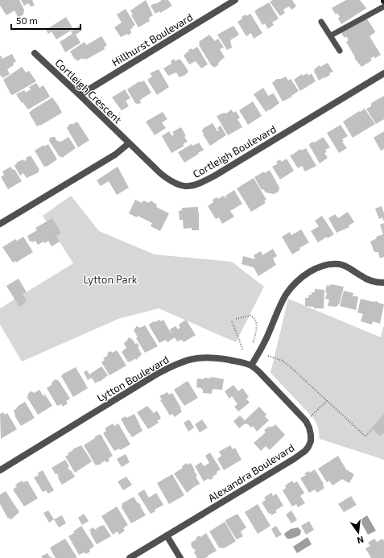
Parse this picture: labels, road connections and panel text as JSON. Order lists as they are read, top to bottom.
{
  "streets": {
    "street": [
      "Hillhurst Boulevard",
      "Cortleigh Crescent",
      "Cortleigh Boulevard",
      "Lytton Boulevard",
      "Alexandra Boulevard"
    ]
  },
  "crossings": [
    ["Hillhurst Boulevard", "Cortleigh Crescent"],
    ["Cortleigh Crescent", "Cortleigh Boulevard"],
    ["Lytton Boulevard", "Alexandra Boulevard"]
  ],
  "parks": ["Lytton Park"],
  "scale_bar": "50 m",
  "north": "bottom"
}
